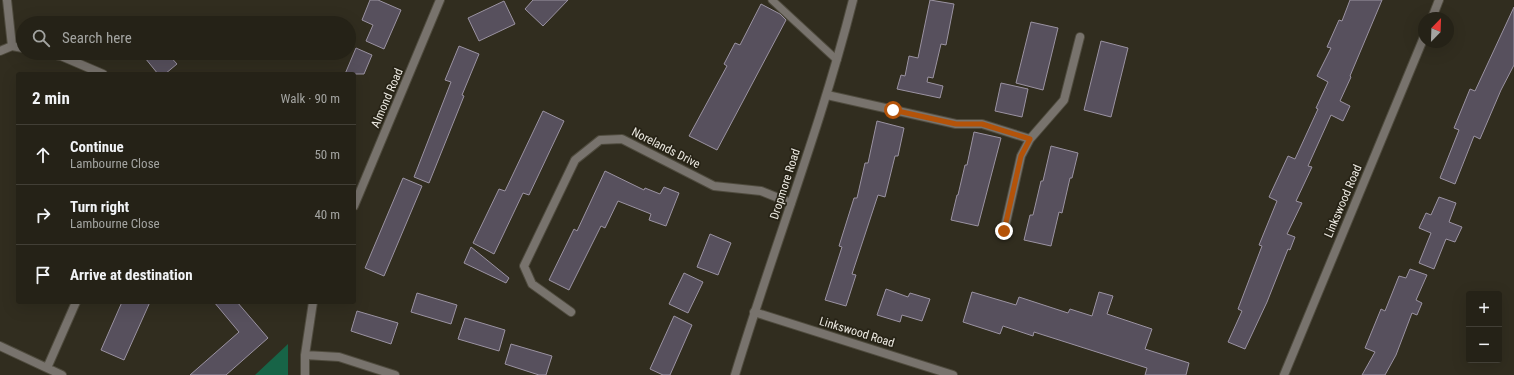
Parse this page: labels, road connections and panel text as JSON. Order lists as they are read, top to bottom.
{
  "streets": {
    "street": [
      "Almond Road",
      "Norelands Drive",
      "Dropmore Road",
      "Linkswood Road"
    ]
  },
  "crossings": [
    ["Norelands Drive", "Dropmore Road"],
    ["Dropmore Road", "Linkswood Road"]
  ],
  "north": "top right",
  "page": {
    "search": "Search here",
    "heading": ["2 min", "Walk · 90 m"],
    "list": [
      ["Continue", "Lambourne Close", "50 m"],
      ["Turn right", "Lambourne Close", "40 m"],
      "Arrive at destination"
    ],
    "map_buttons": ["+", "−"]
  }
}
